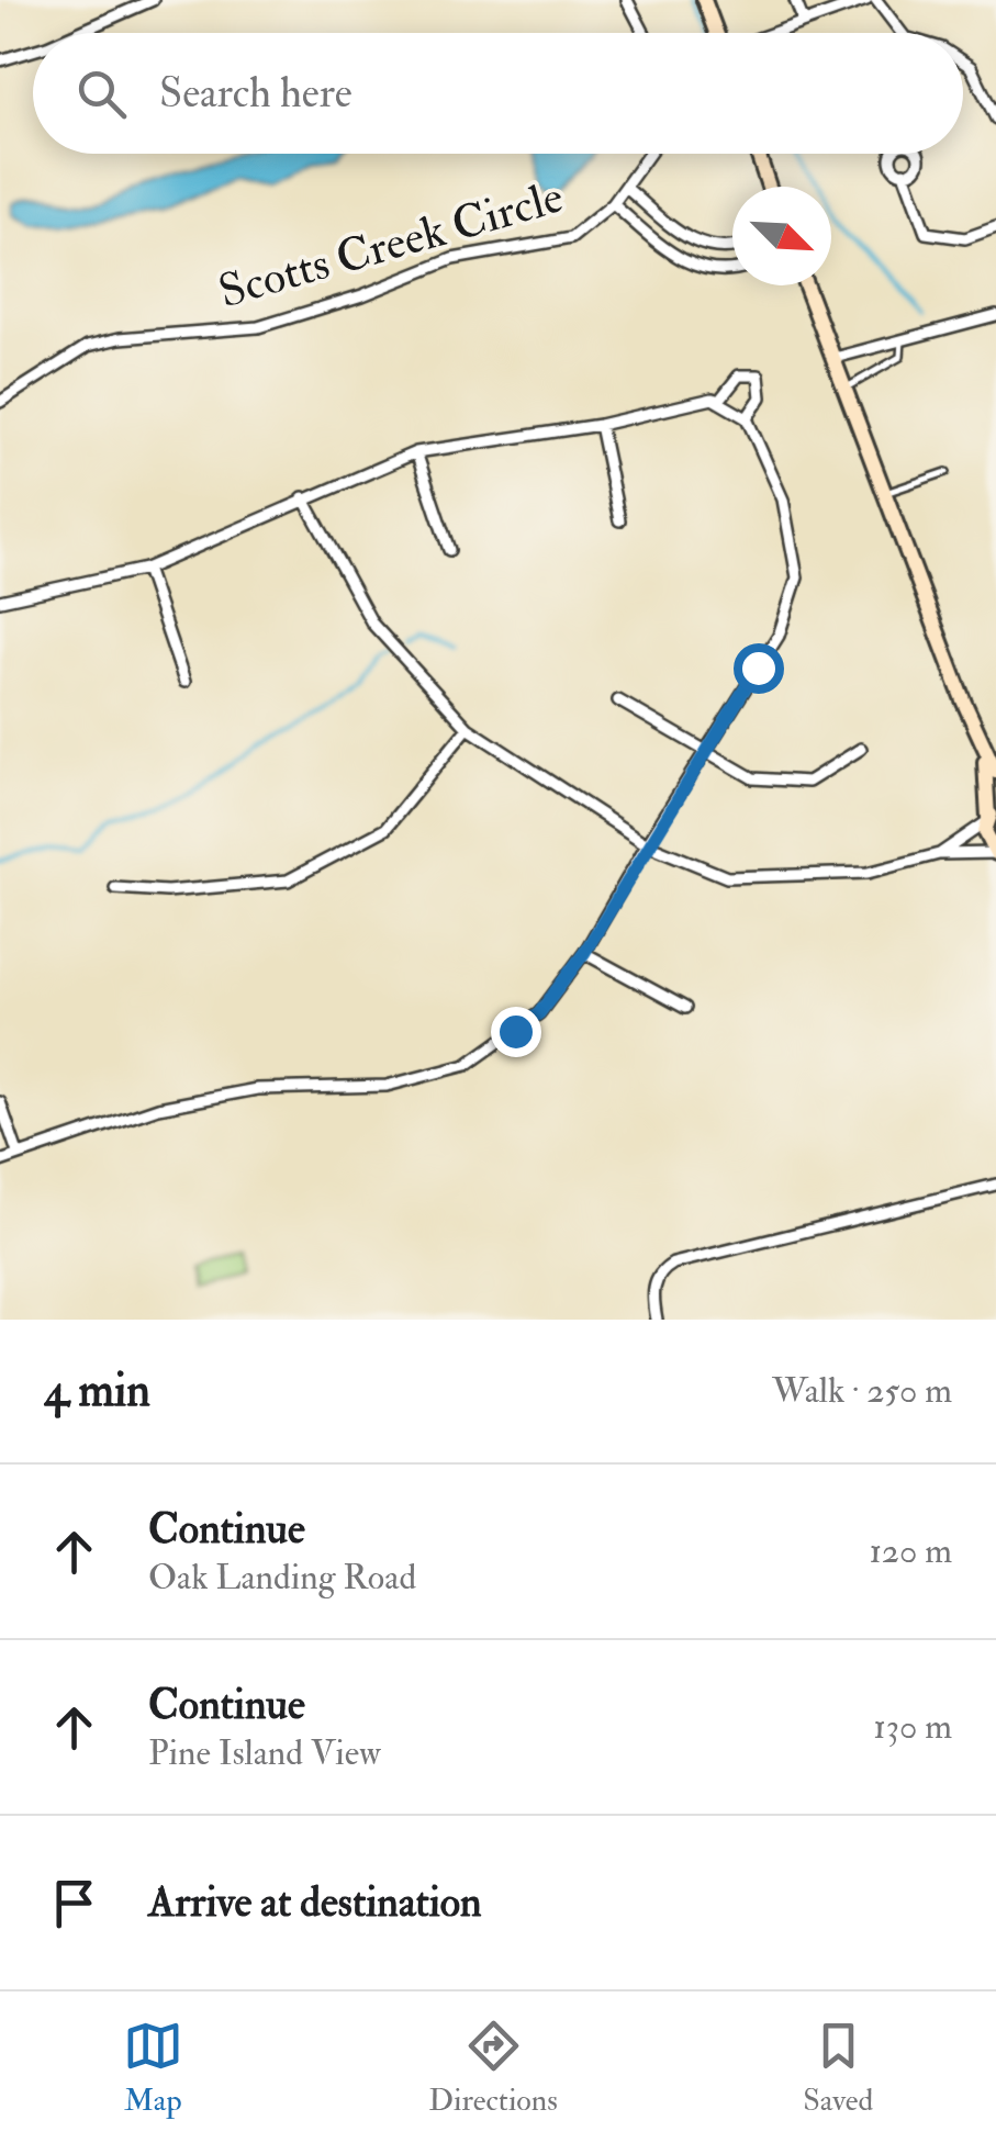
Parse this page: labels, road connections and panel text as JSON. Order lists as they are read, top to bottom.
{
  "streets": {
    "street": ["Scotts Creek Circle"]
  },
  "north": "bottom right",
  "page": {
    "search": "Search here",
    "heading": ["4 min", "Walk · 250 m"],
    "list": [
      ["Continue", "Oak Landing Road", "120 m"],
      ["Continue", "Pine Island View", "130 m"],
      "Arrive at destination"
    ],
    "nav": ["Map", "Directions", "Saved"]
  }
}
